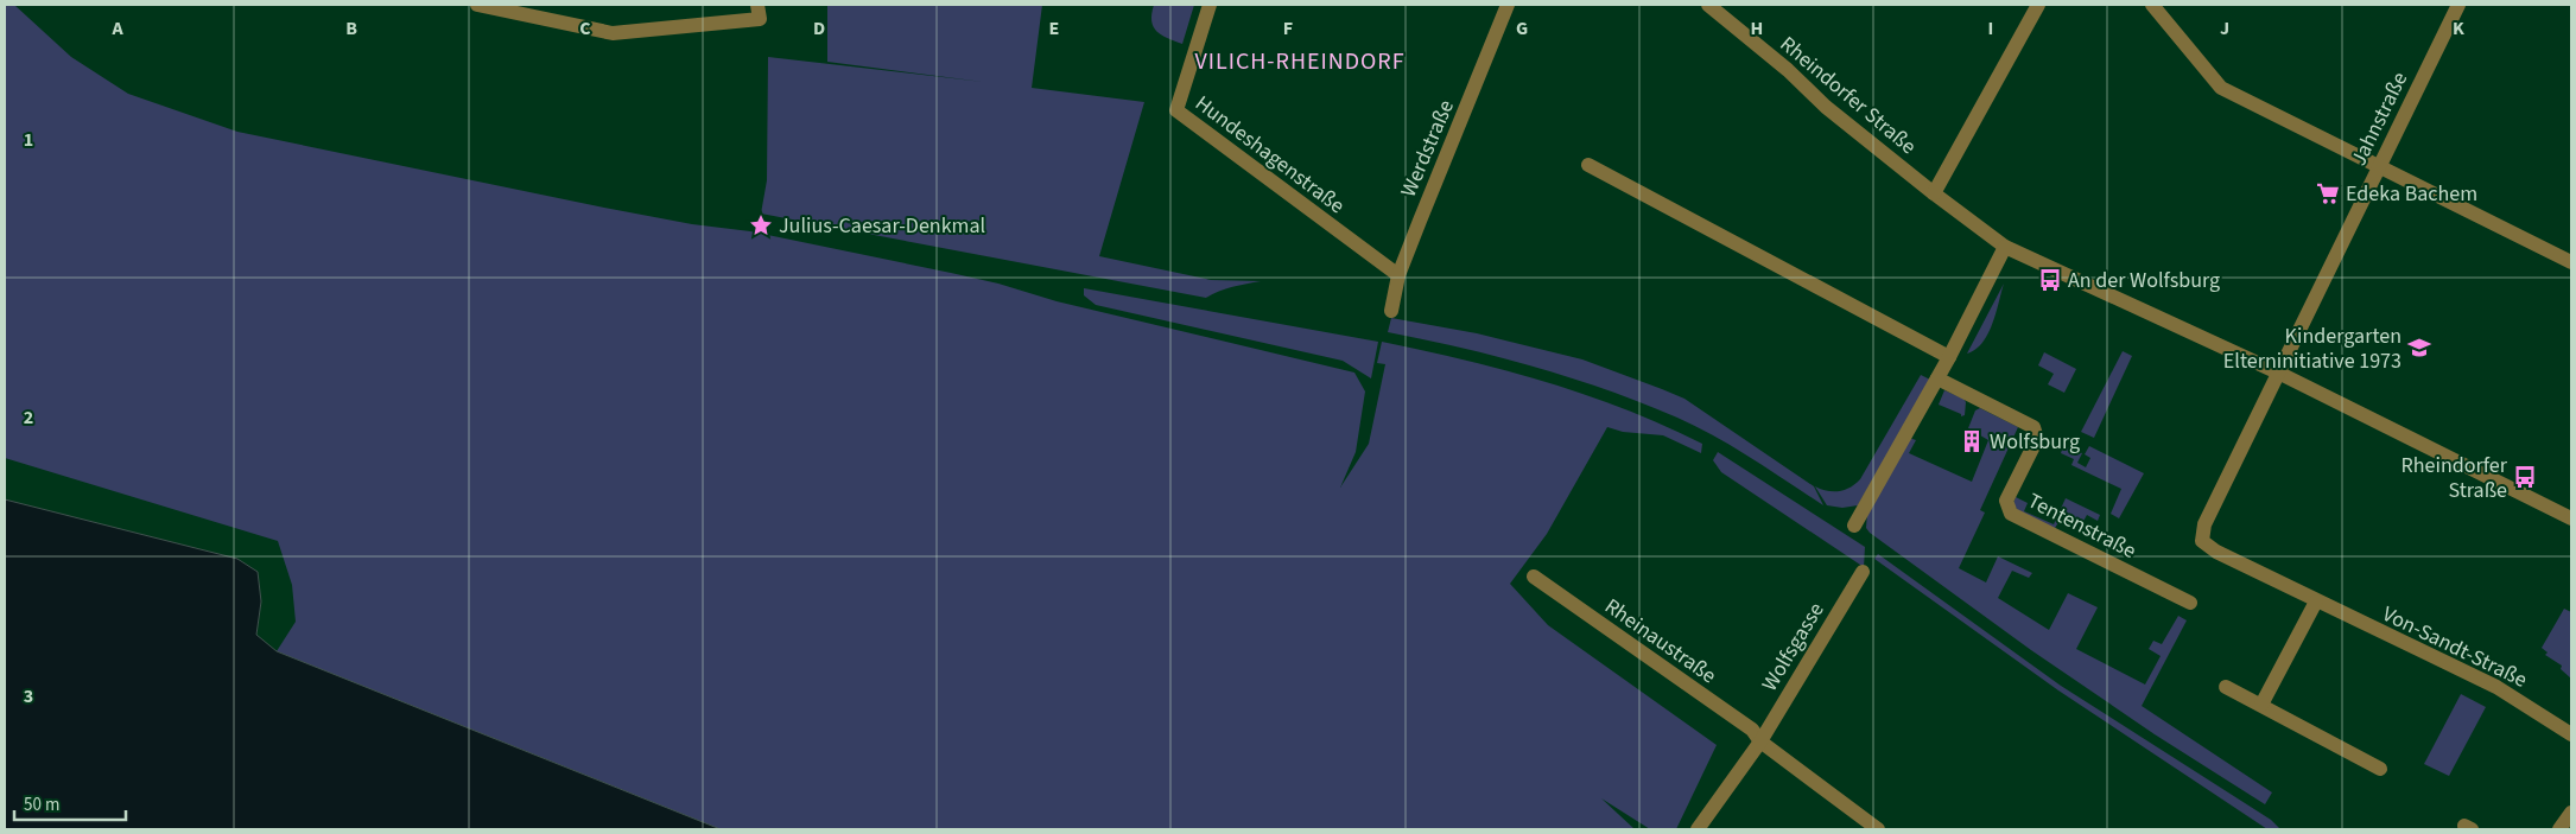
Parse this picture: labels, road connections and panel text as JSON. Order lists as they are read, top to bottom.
{
  "streets": {
    "street": [
      "Rheindorfer Straße",
      "Jahnstraße",
      "Werdstraße",
      "Hundeshagenstraße",
      "Tentenstraße",
      "Rheinaustraße",
      "Wolfsgasse",
      "Von-Sandt-Straße"
    ]
  },
  "crossings": [
    ["Rheindorfer Straße", "Jahnstraße"],
    ["Jahnstraße", "Von-Sandt-Straße"],
    ["Werdstraße", "Hundeshagenstraße"],
    ["Rheinaustraße", "Wolfsgasse"]
  ],
  "districts": ["VILICH-RHEINDORF"],
  "places": {
    "supermarket": ["Edeka Bachem"],
    "place": ["Julius-Caesar-Denkmal"],
    "bus stop": ["An der Wolfsburg", "Rheindorfer Straße"],
    "school or university": ["Kindergarten Elterninitiative 1973"],
    "building": ["Wolfsburg"]
  },
  "scale_bar": "50 m",
  "grid": {
    "columns": [
      "A",
      "B",
      "C",
      "D",
      "E",
      "F",
      "G",
      "H",
      "I",
      "J",
      "K"
    ],
    "rows": ["1", "2", "3"]
  }
}
